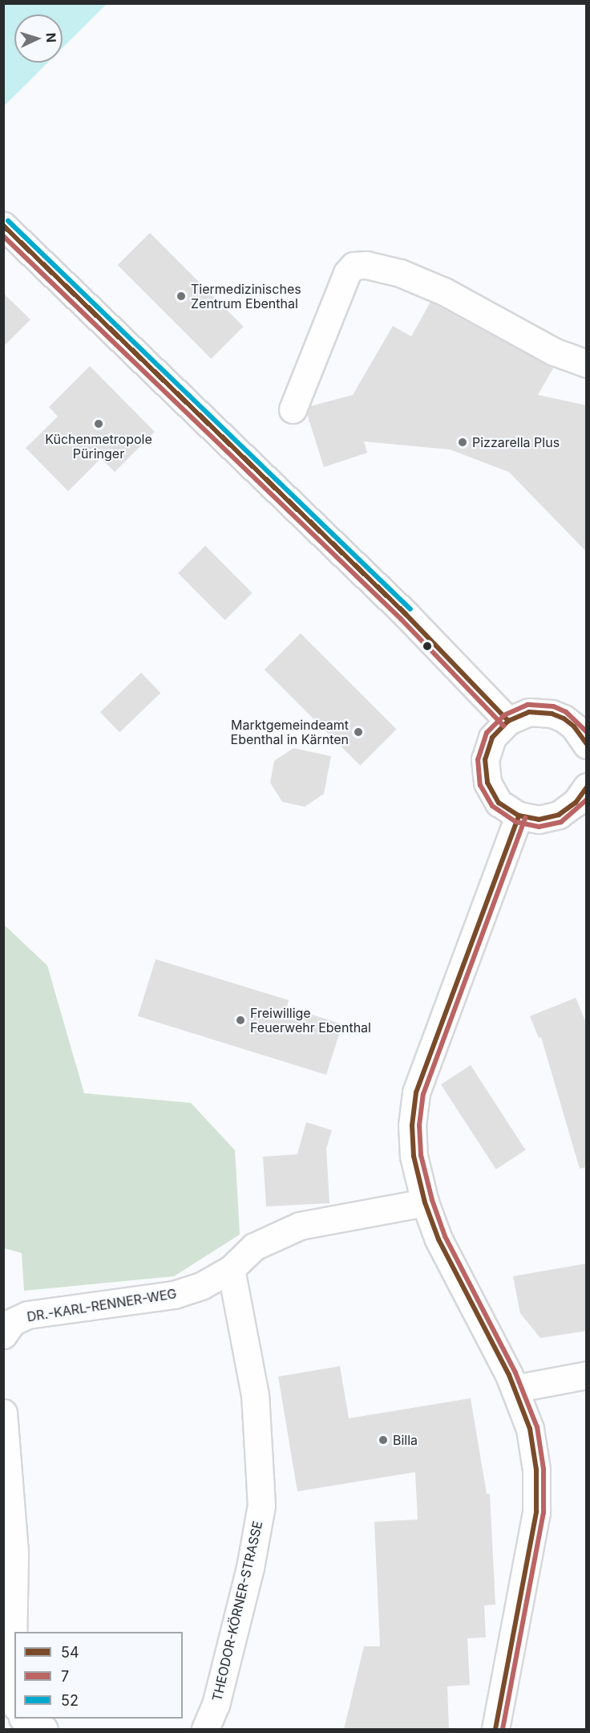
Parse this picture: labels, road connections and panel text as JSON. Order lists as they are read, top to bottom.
{
  "streets": {
    "main road": ["DR.-KARL-RENNER-WEG", "THEODOR-KÖRNER-STRASSE"]
  },
  "crossings": [
    ["DR.-KARL-RENNER-WEG", "THEODOR-KÖRNER-STRASSE"]
  ],
  "places": [
    "Tiermedizinisches Zentrum Ebenthal",
    "Küchenmetropole Püringer",
    "Pizzarella Plus",
    "Marktgemeindeamt Ebenthal in Kärnten",
    "Freiwillige Feuerwehr Ebenthal",
    "Billa"
  ],
  "lines": ["transit line 52", "transit line 54", "transit line 7"],
  "legend": ["54", "7", "52"],
  "north": "right"
}
